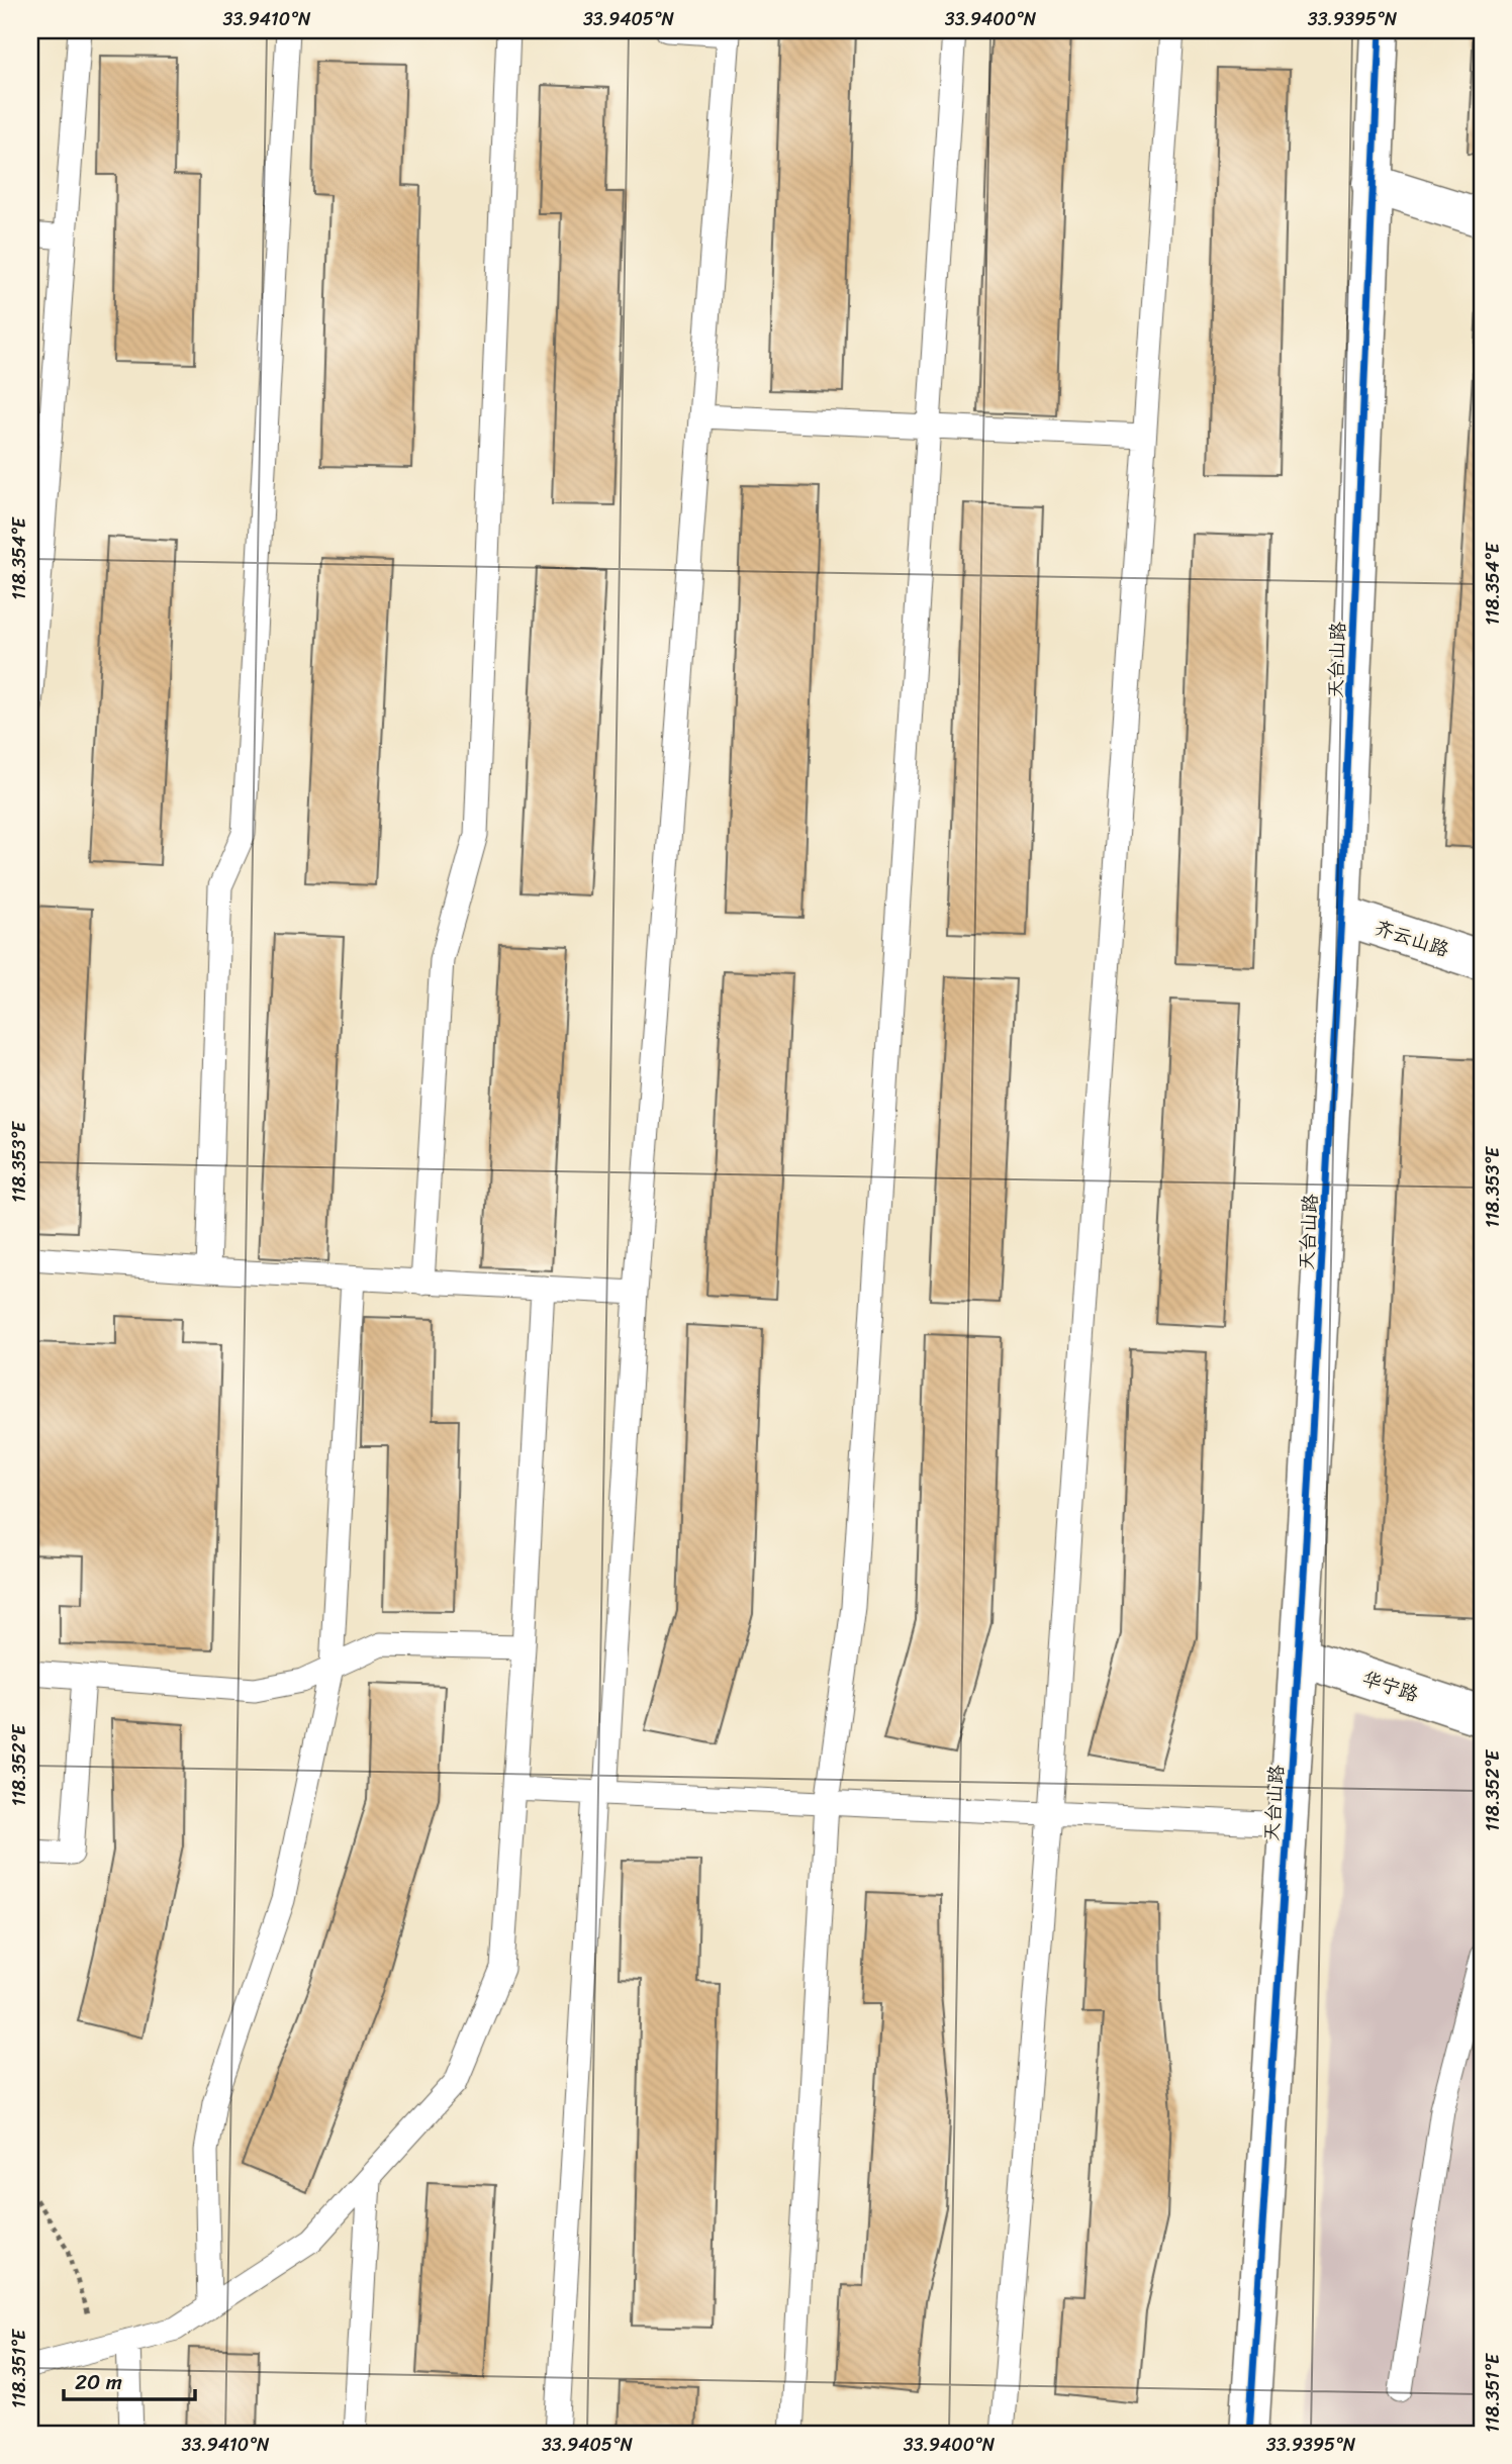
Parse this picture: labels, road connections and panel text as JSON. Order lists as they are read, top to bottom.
{
  "streets": {
    "street": ["天台山路", "齐云山路", "华宁路"]
  },
  "crossings": [
    ["天台山路", "齐云山路"],
    ["天台山路", "华宁路"]
  ],
  "scale_bar": "20 m",
  "coordinates": [
    "33.9410°N",
    "33.9405°N",
    "33.9400°N",
    "33.9395°N",
    "118.354°E",
    "118.353°E",
    "118.352°E",
    "118.351°E"
  ]
}
